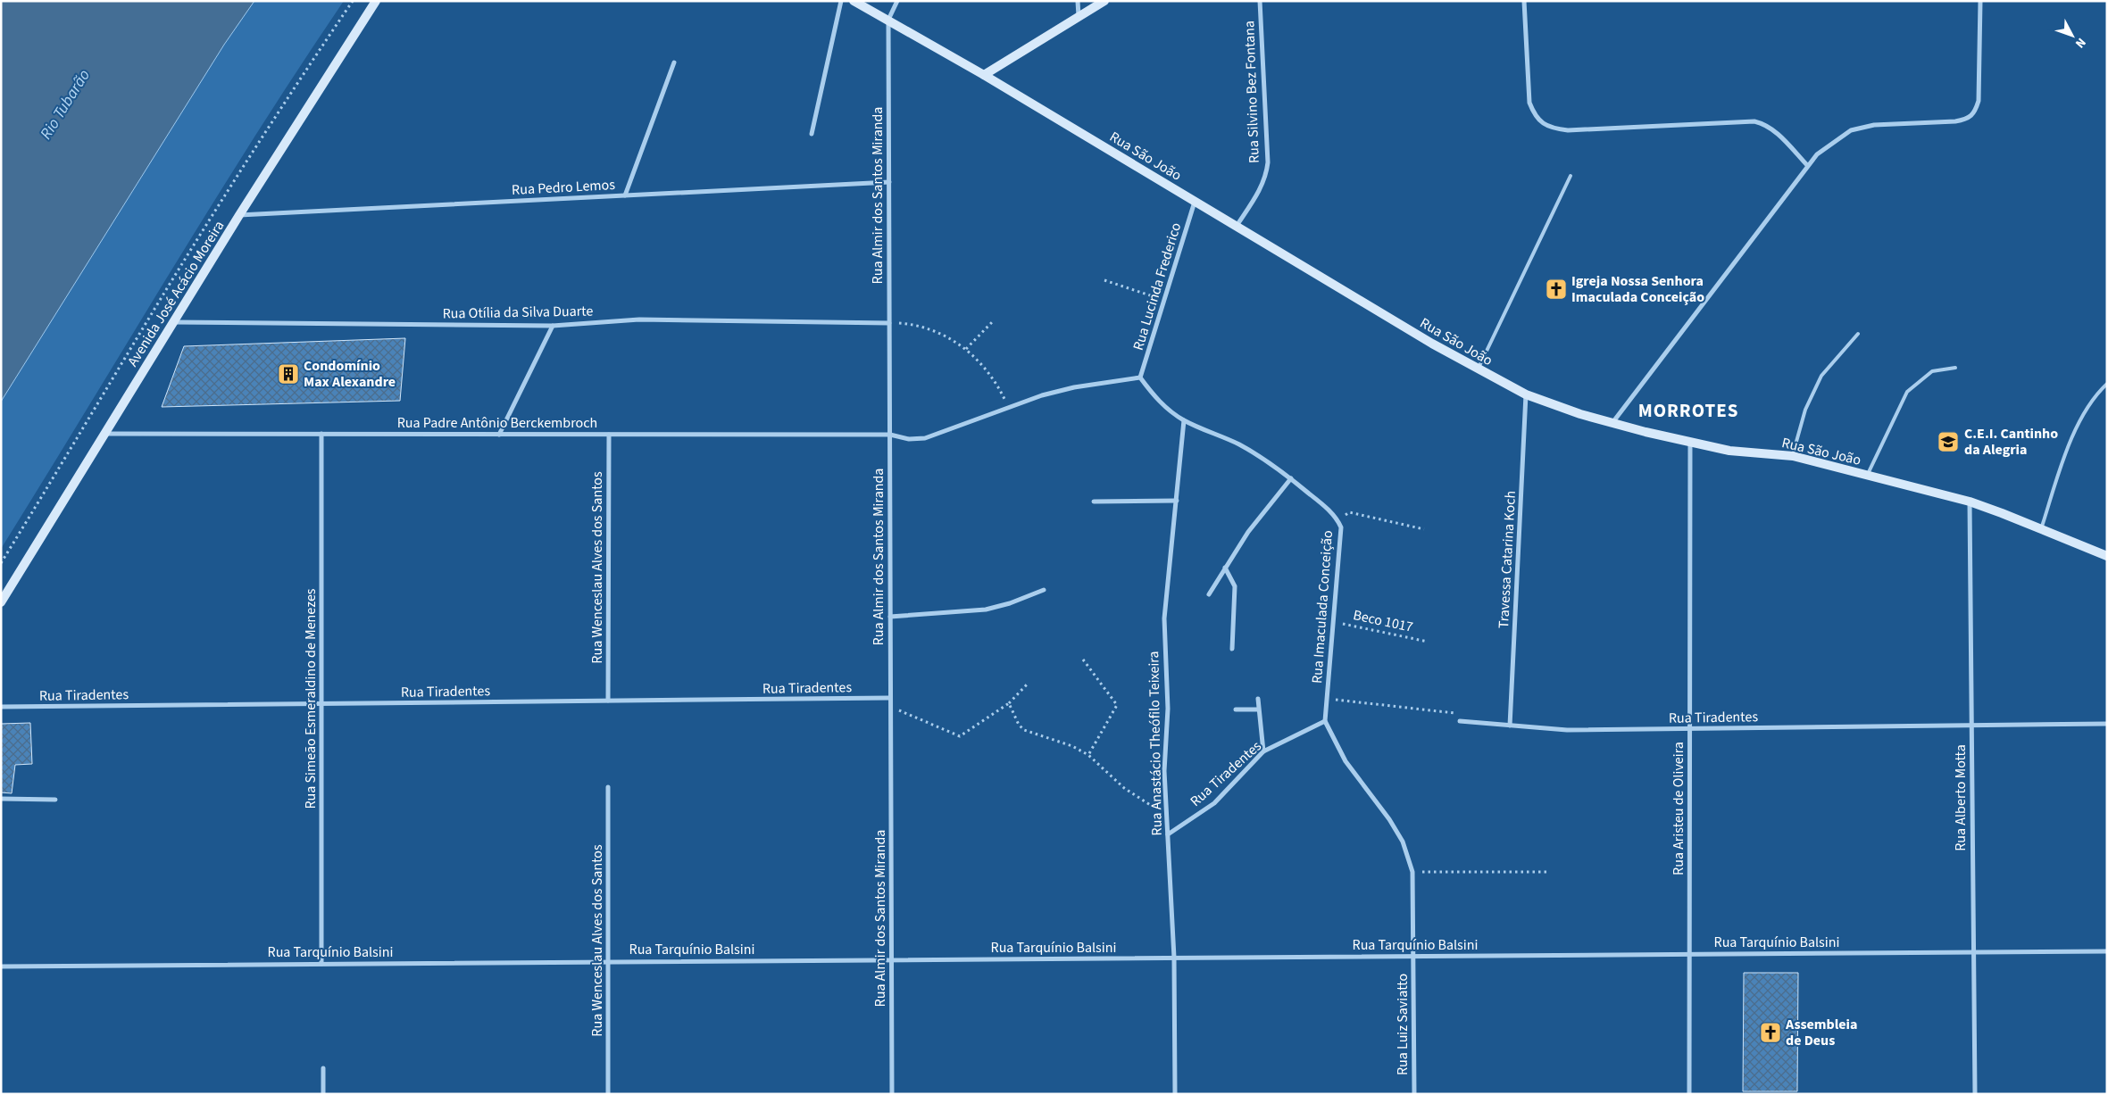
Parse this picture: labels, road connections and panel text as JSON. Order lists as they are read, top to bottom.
{
  "streets": {
    "main road": ["Rua São João", "Avenida José Acácio Moreira"],
    "street": [
      "Rua Silvino Bez Fontana",
      "Rua Pedro Lemos",
      "Rua Almir dos Santos Miranda",
      "Rua Lucinda Frederico",
      "Rua Otília da Silva Duarte",
      "Rua Padre Antônio Berckembroch",
      "Travessa Catarina Koch",
      "Rua Wenceslau Alves dos Santos",
      "Rua Imaculada Conceição",
      "Rua Tiradentes",
      "Rua Simeão Esmeraldino de Menezes",
      "Rua Anastácio Theófilo Teixeira",
      "Rua Alberto Motta",
      "Rua Aristeu de Oliveira",
      "Rua Tarquínio Balsini",
      "Rua Luiz Saviatto"
    ],
    "path": ["Beco 1017"]
  },
  "crossings": [
    ["Rua Silvino Bez Fontana", "Rua São João"],
    ["Rua São João", "Rua Almir dos Santos Miranda"],
    ["Rua São João", "Rua Lucinda Frederico"],
    ["Rua São João", "Travessa Catarina Koch"],
    ["Rua São João", "Rua Alberto Motta"],
    ["Rua São João", "Rua Aristeu de Oliveira"],
    ["Rua Pedro Lemos", "Rua Almir dos Santos Miranda"],
    ["Rua Pedro Lemos", "Avenida José Acácio Moreira"],
    ["Rua Almir dos Santos Miranda", "Rua Otília da Silva Duarte"],
    ["Rua Almir dos Santos Miranda", "Rua Padre Antônio Berckembroch"],
    ["Rua Almir dos Santos Miranda", "Rua Tiradentes"],
    ["Rua Almir dos Santos Miranda", "Rua Tarquínio Balsini"],
    ["Rua Lucinda Frederico", "Rua Imaculada Conceição"],
    ["Avenida José Acácio Moreira", "Rua Otília da Silva Duarte"],
    ["Avenida José Acácio Moreira", "Rua Padre Antônio Berckembroch"],
    ["Rua Padre Antônio Berckembroch", "Rua Wenceslau Alves dos Santos"],
    ["Rua Padre Antônio Berckembroch", "Rua Simeão Esmeraldino de Menezes"],
    ["Travessa Catarina Koch", "Rua Tiradentes"],
    ["Rua Wenceslau Alves dos Santos", "Rua Tiradentes"],
    ["Rua Wenceslau Alves dos Santos", "Rua Tarquínio Balsini"],
    ["Rua Imaculada Conceição", "Beco 1017"],
    ["Rua Imaculada Conceição", "Rua Tiradentes"],
    ["Rua Imaculada Conceição", "Rua Anastácio Theófilo Teixeira"],
    ["Rua Imaculada Conceição", "Rua Luiz Saviatto"],
    ["Rua Tiradentes", "Rua Simeão Esmeraldino de Menezes"],
    ["Rua Tiradentes", "Rua Anastácio Theófilo Teixeira"],
    ["Rua Tiradentes", "Rua Alberto Motta"],
    ["Rua Tiradentes", "Rua Aristeu de Oliveira"],
    ["Rua Tiradentes", "Rua Luiz Saviatto"],
    ["Rua Simeão Esmeraldino de Menezes", "Rua Tarquínio Balsini"],
    ["Rua Anastácio Theófilo Teixeira", "Rua Tarquínio Balsini"],
    ["Rua Alberto Motta", "Rua Tarquínio Balsini"],
    ["Rua Aristeu de Oliveira", "Rua Tarquínio Balsini"],
    ["Rua Tarquínio Balsini", "Rua Luiz Saviatto"]
  ],
  "districts": ["MORROTES"],
  "water": ["Rio Tubarão"],
  "places": {
    "church": ["Igreja Nossa Senhora Imaculada Conceição", "Assembleia de Deus"],
    "building": ["Condomínio Max Alexandre"],
    "school or university": ["C.E.I. Cantinho da Alegria"]
  },
  "north": "bottom right"
}
